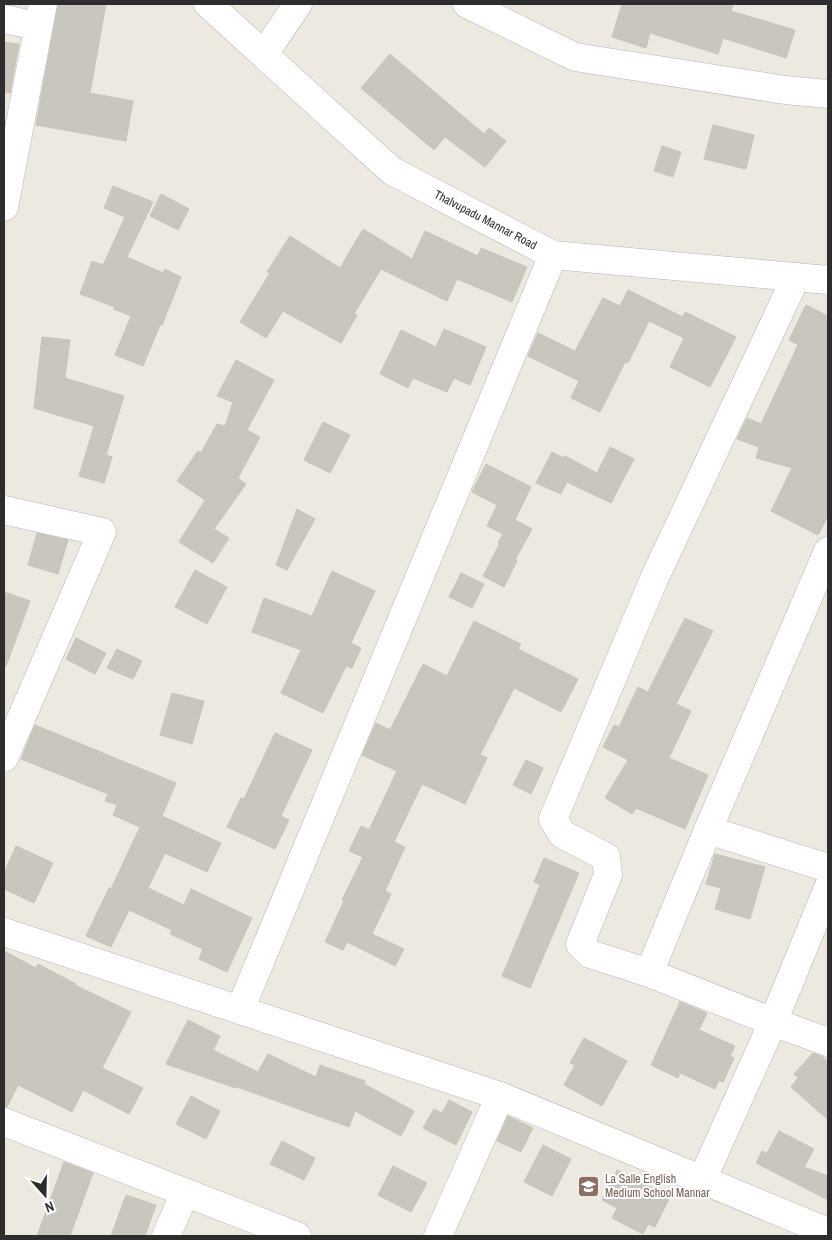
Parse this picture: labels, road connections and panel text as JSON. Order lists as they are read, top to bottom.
{
  "streets": {
    "street": ["Thalvupadu Mannar Road"]
  },
  "places": {
    "school or university": ["La Salle English Medium School Mannar"]
  },
  "north": "bottom"
}
